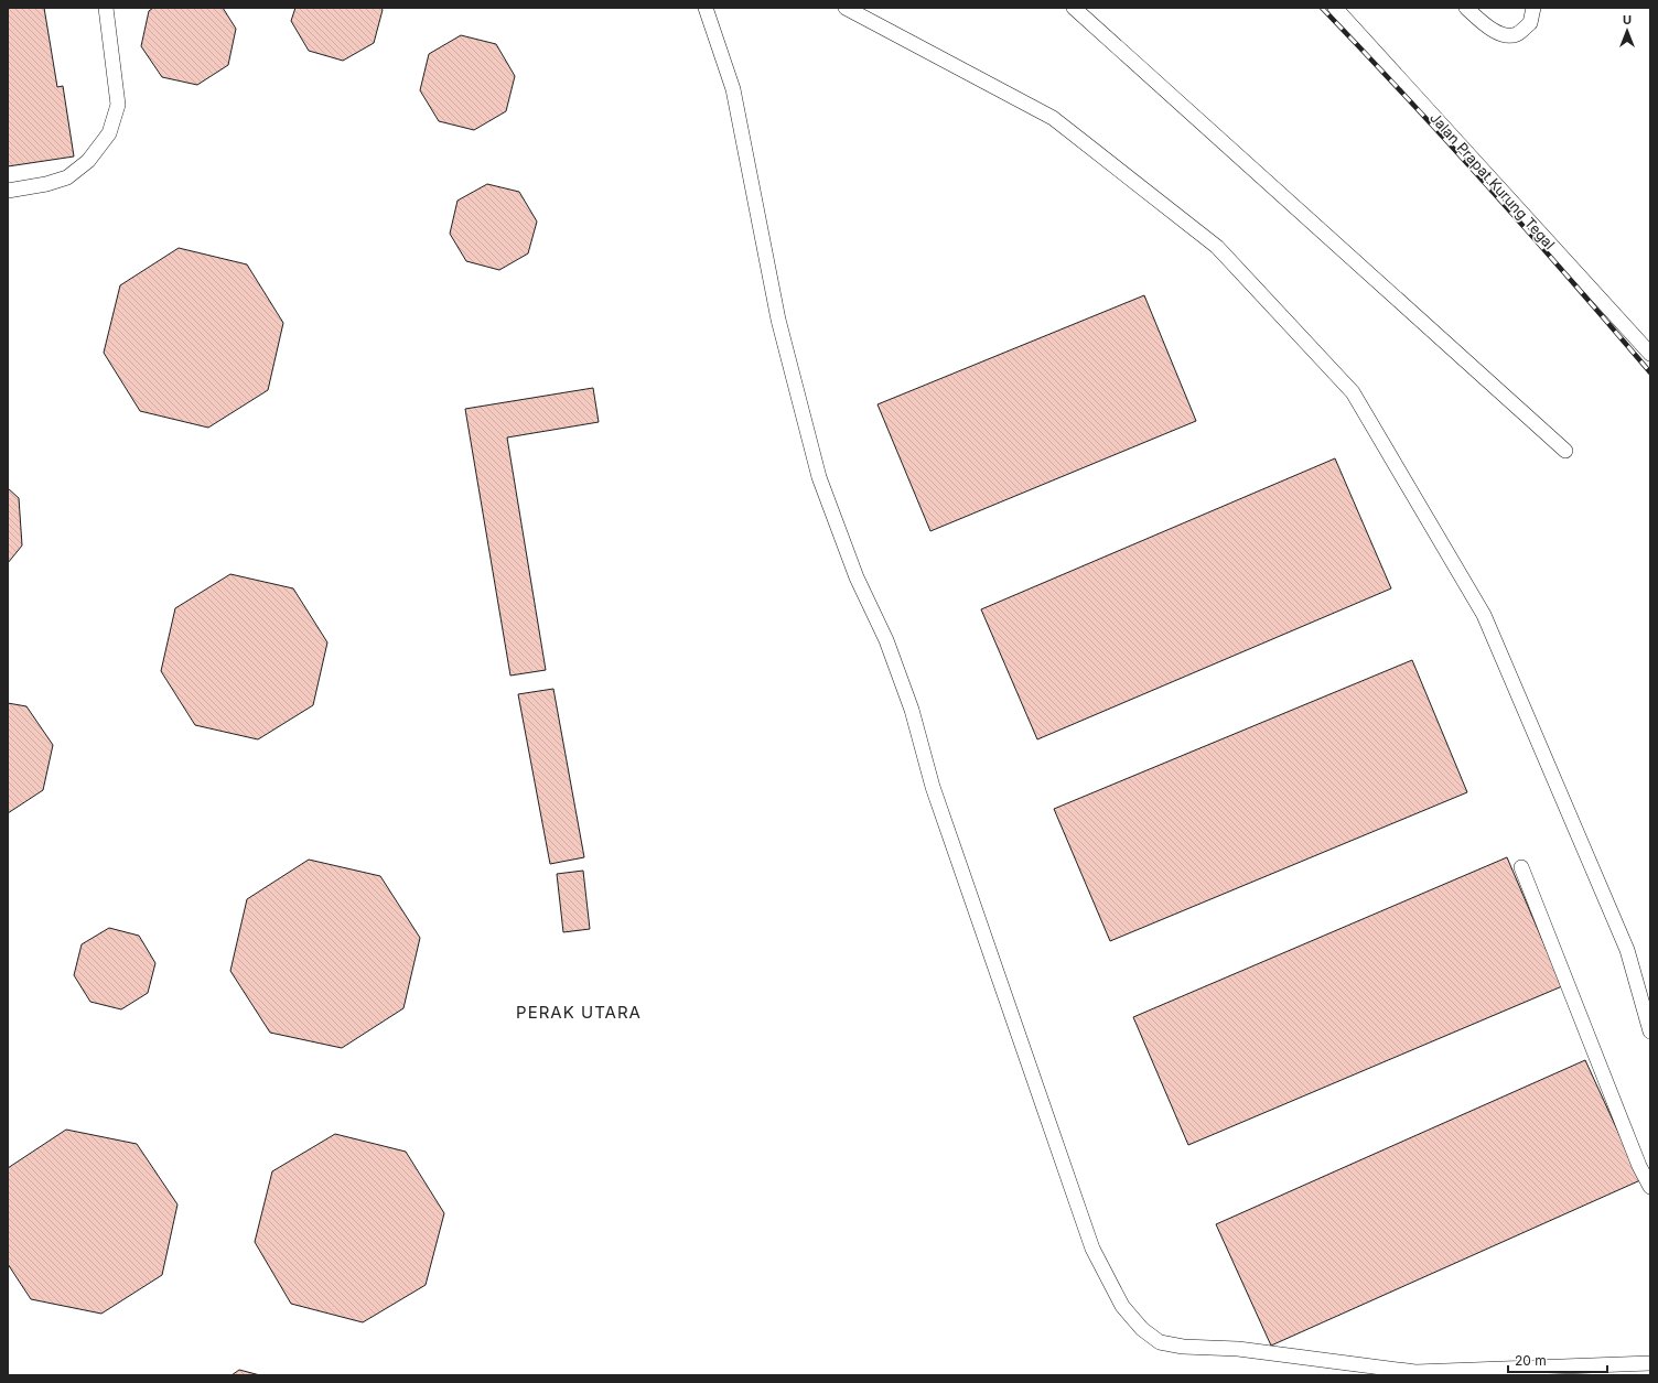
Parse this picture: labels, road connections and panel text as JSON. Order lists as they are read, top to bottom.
{
  "streets": {
    "lane": ["Jalan Prapat Kurung Tegal"]
  },
  "districts": ["PERAK UTARA"],
  "scale_bar": "20 m",
  "north": "top"
}
